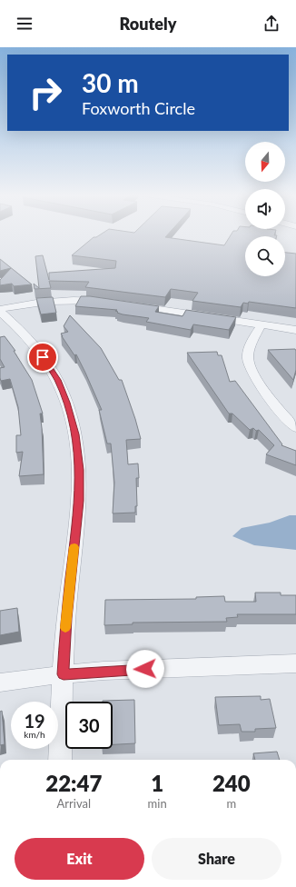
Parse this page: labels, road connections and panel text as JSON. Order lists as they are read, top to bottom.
{
  "north": "bottom",
  "page": {
    "header": "Routely",
    "turn": ["30 m", "Foxworth Circle"],
    "speed": "19 km/h",
    "limit": "30",
    "eta": [
      "22:47",
      "Arrival",
      "1",
      "min",
      "240",
      "m"
    ],
    "buttons": ["Exit", "Share"]
  }
}
